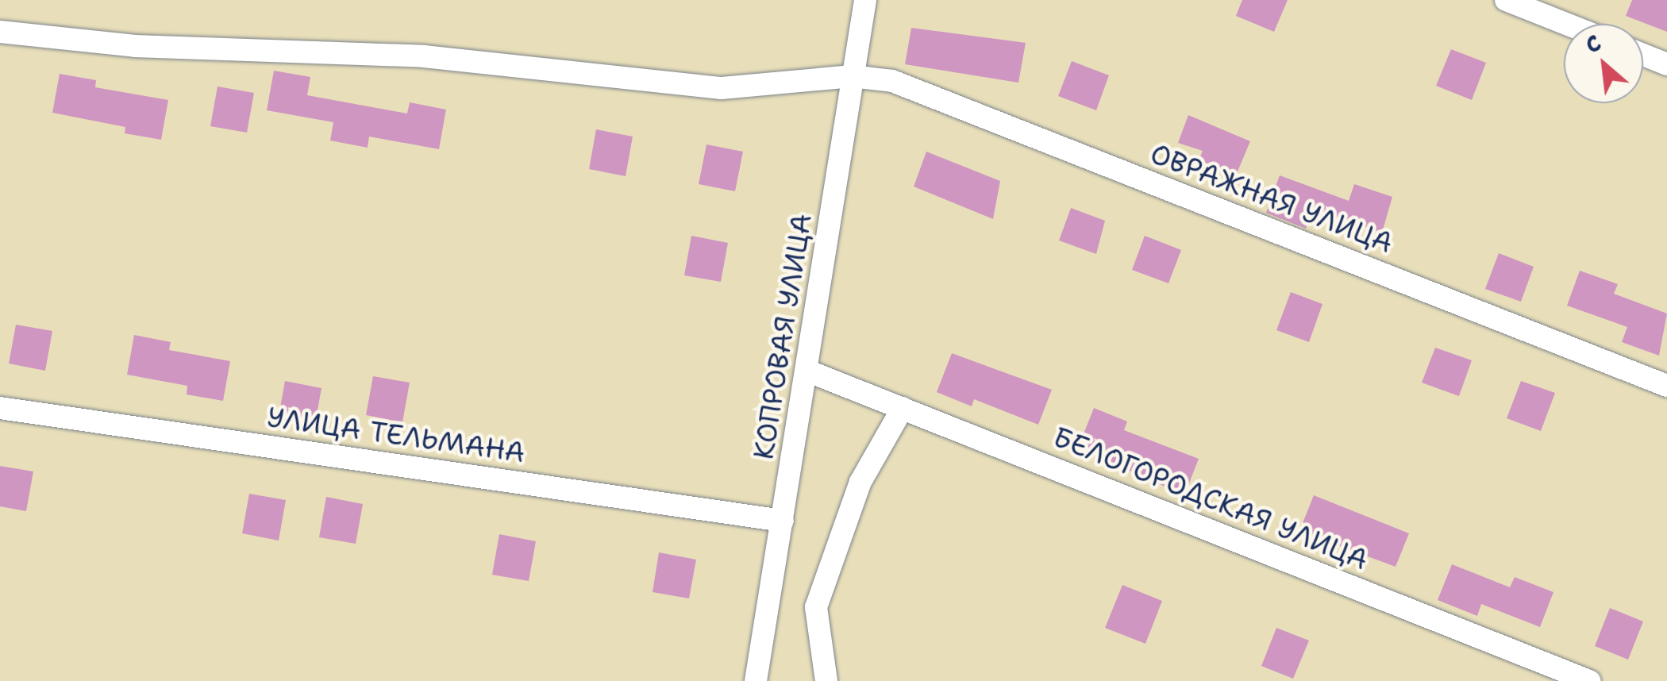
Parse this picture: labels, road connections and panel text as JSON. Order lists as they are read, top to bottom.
{
  "streets": {
    "street": [
      "ОВРАЖНАЯ УЛИЦА",
      "КОПРОВАЯ УЛИЦА",
      "УЛИЦА ТЕЛЬМАНА",
      "БЕЛОГОРОДСКАЯ УЛИЦА"
    ]
  },
  "crossings": [
    ["ОВРАЖНАЯ УЛИЦА", "КОПРОВАЯ УЛИЦА"],
    ["КОПРОВАЯ УЛИЦА", "УЛИЦА ТЕЛЬМАНА"],
    ["КОПРОВАЯ УЛИЦА", "БЕЛОГОРОДСКАЯ УЛИЦА"]
  ],
  "north": "top left"
}
